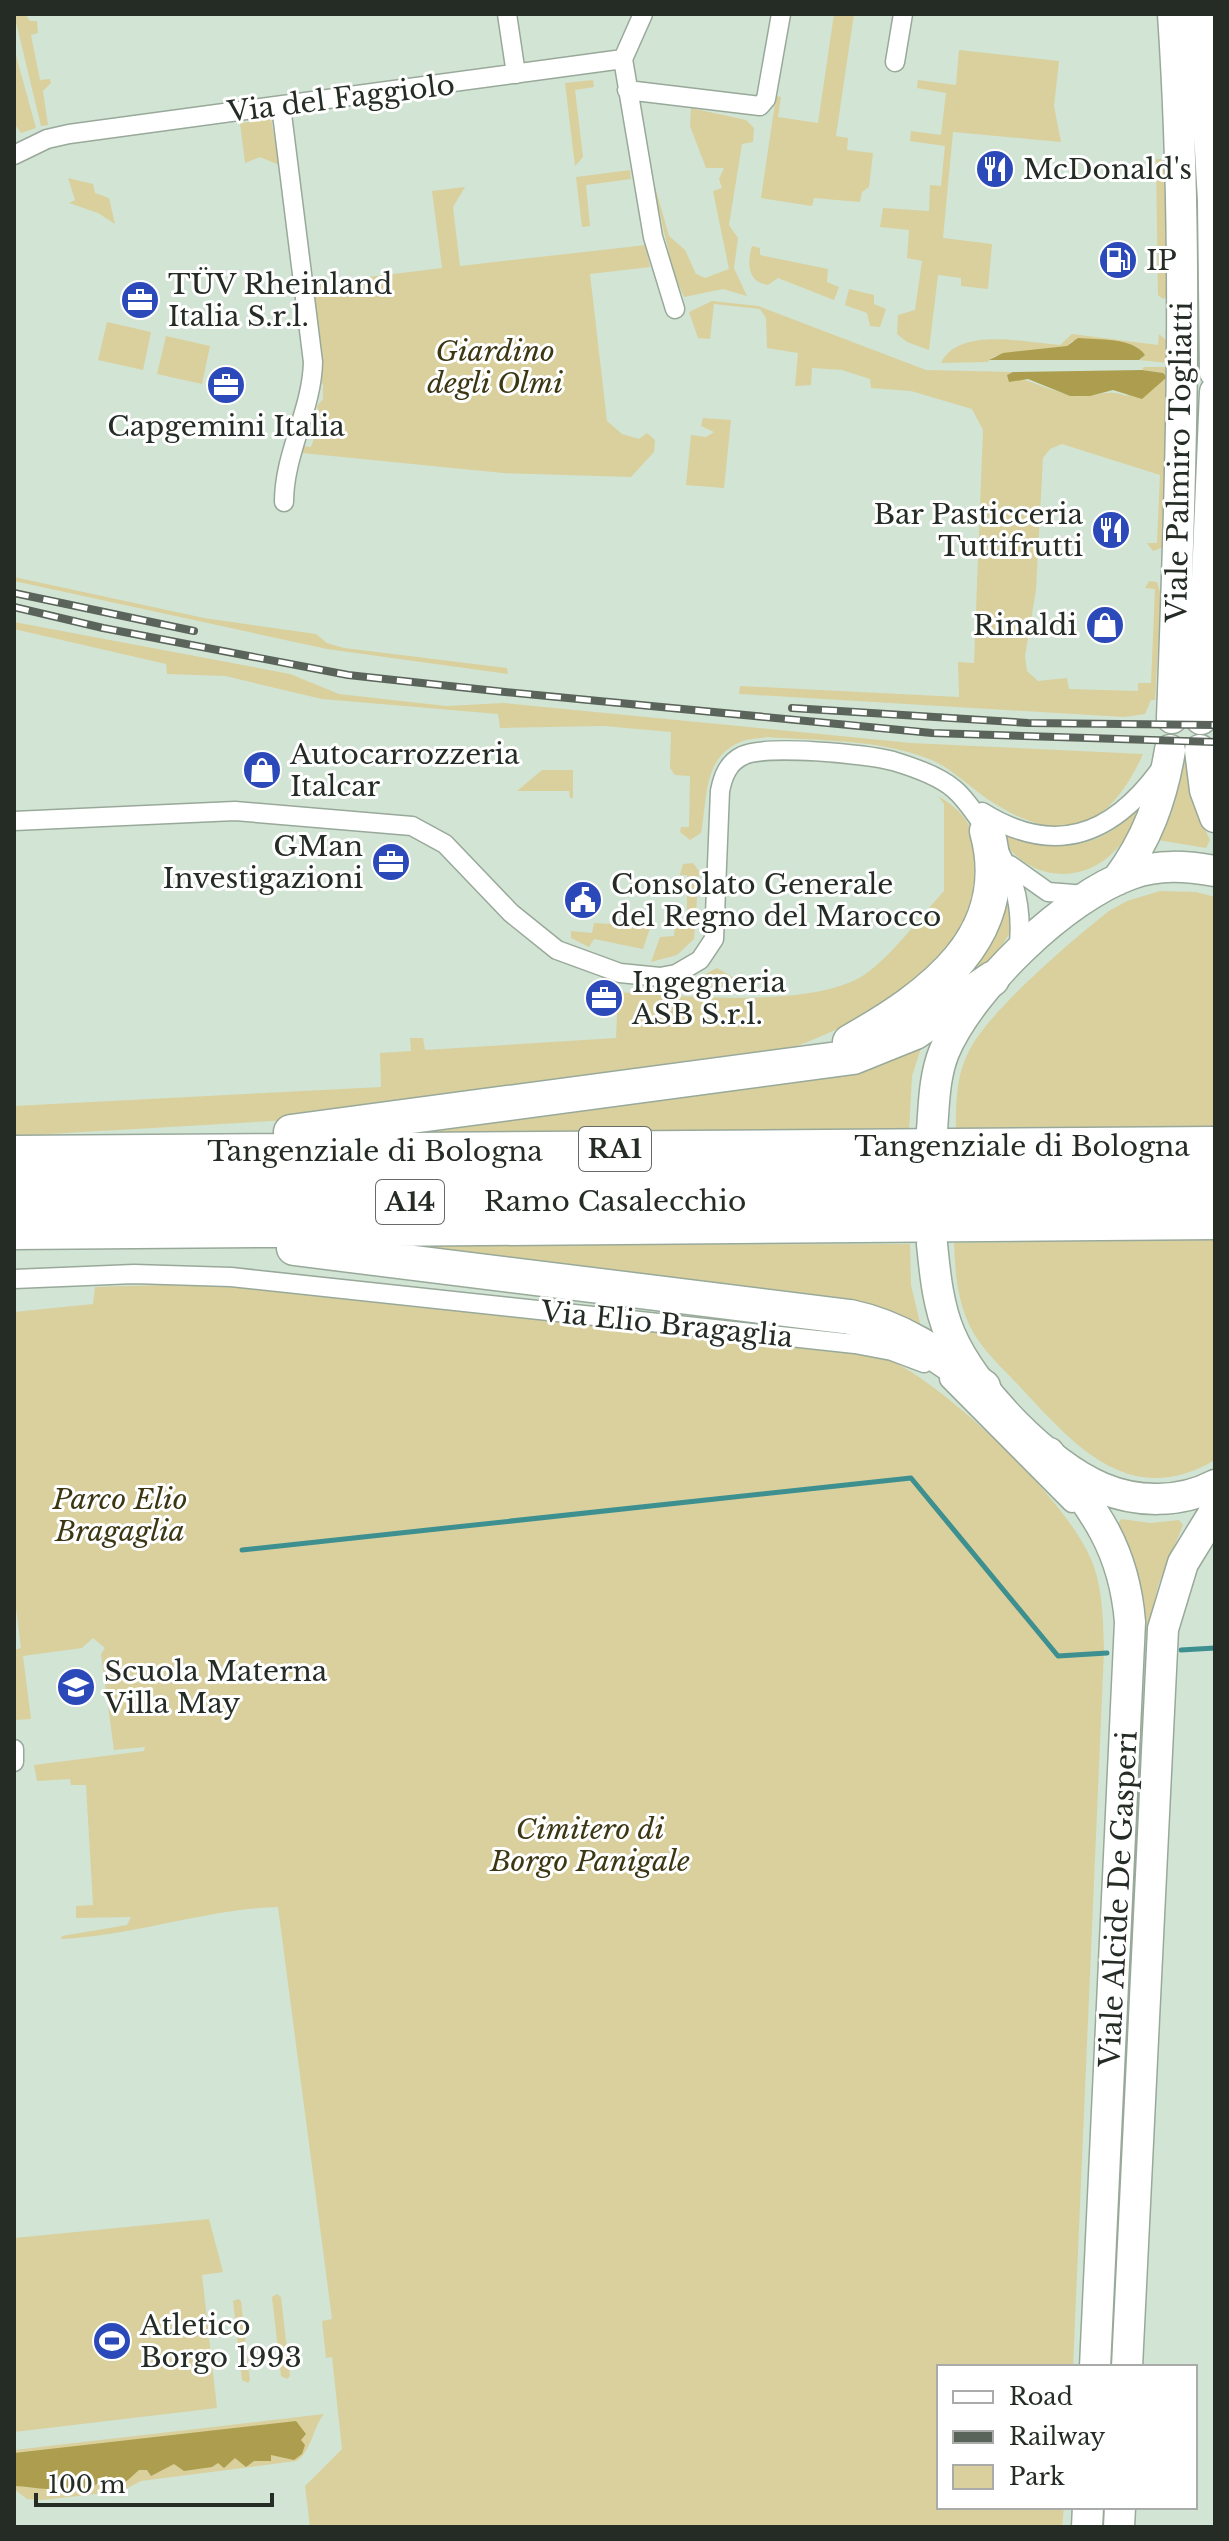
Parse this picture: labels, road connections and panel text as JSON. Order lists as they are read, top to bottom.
{
  "streets": {
    "highway": [
      "Tangenziale di Bologna",
      "RA1",
      "Ramo Casalecchio",
      "A14"
    ],
    "main road": ["Viale Palmiro Togliatti", "Viale Alcide De Gasperi"],
    "street": ["Via del Faggiolo", "Via Elio Bragaglia"]
  },
  "crossings": [
    ["Via Elio Bragaglia", "Viale Alcide De Gasperi"]
  ],
  "parks": ["Giardino degli Olmi", "Parco Elio Bragaglia", "Cimitero di Borgo Panigale"],
  "places": {
    "restaurant": ["McDonald's", "Bar Pasticceria Tuttifrutti"],
    "fuel station": ["IP"],
    "office": [
      "TÜV Rheinland Italia S.r.l.",
      "Capgemini Italia",
      "GMan Investigazioni",
      "Ingegneria ASB S.r.l."
    ],
    "shop": ["Rinaldi", "Autocarrozzeria Italcar"],
    "public building": ["Consolato Generale del Regno del Marocco"],
    "school or university": ["Scuola Materna Villa May"],
    "sports": ["Atletico Borgo 1993"]
  },
  "legend": ["Road", "Railway", "Park"],
  "scale_bar": "100 m"
}
